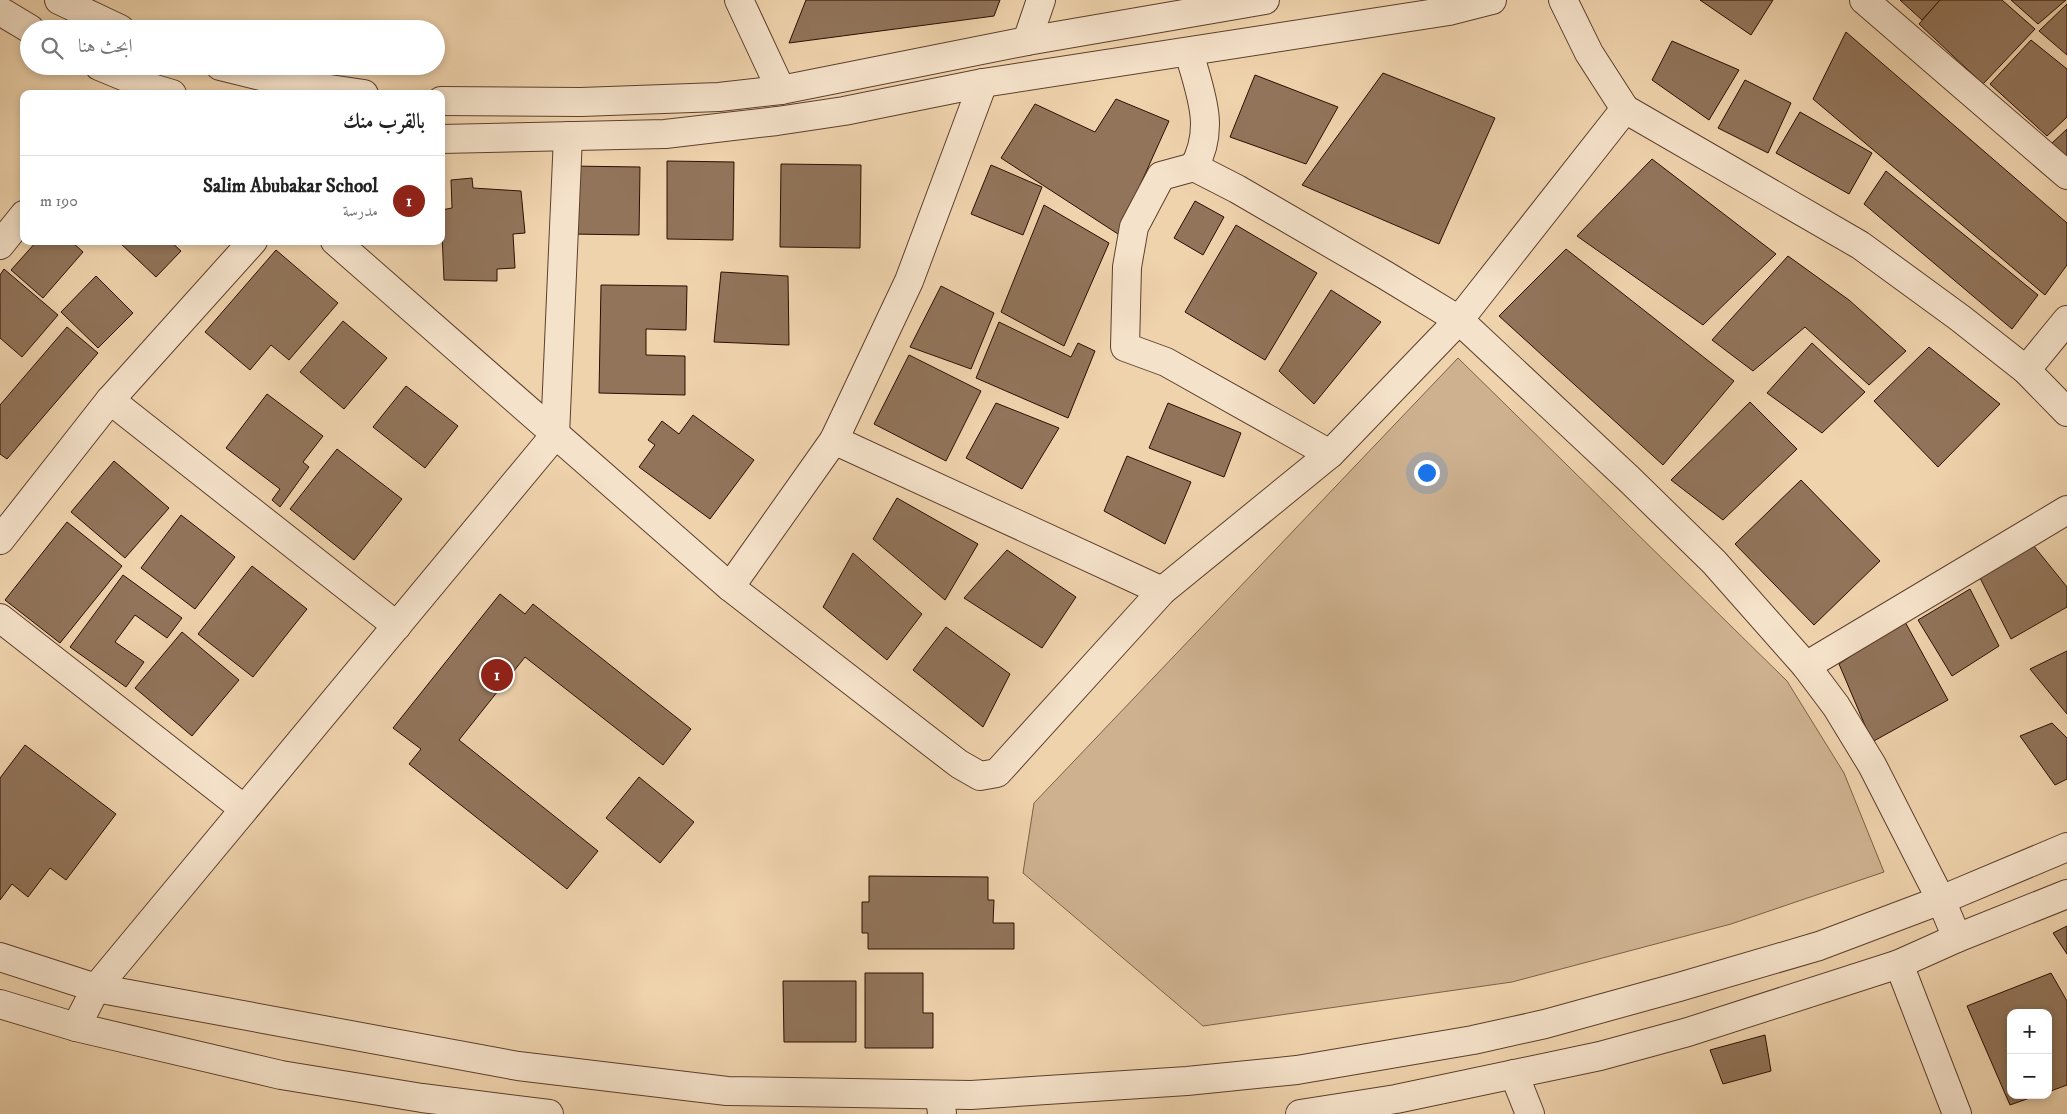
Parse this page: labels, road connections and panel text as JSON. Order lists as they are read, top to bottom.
{
  "page": {
    "search": "ابحث هنا",
    "heading": "بالقرب منك",
    "list": [
      {
        "mark": "1",
        "name": "Salim Abubakar School",
        "note": "مدرسة",
        "value": "190 m"
      }
    ],
    "pins": "1",
    "map_buttons": ["+", "−"]
  }
}
